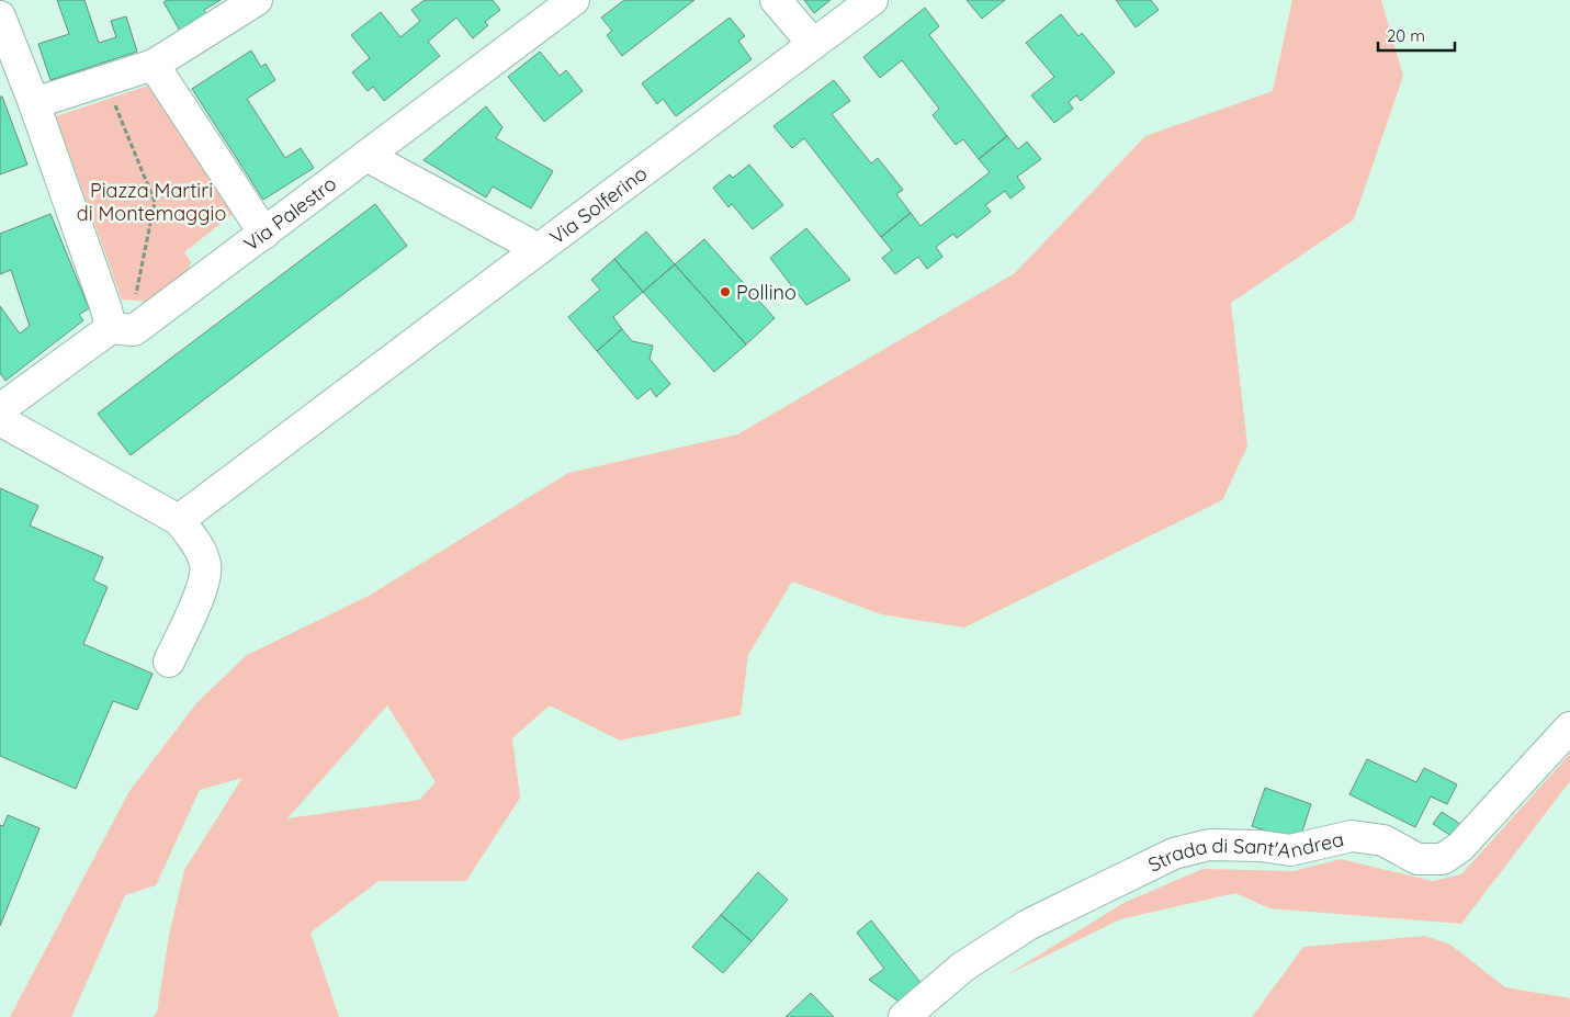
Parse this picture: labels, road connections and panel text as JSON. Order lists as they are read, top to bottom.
{
  "streets": {
    "street": ["Via Solferino", "Via Palestro", "Strada di Sant'Andrea"]
  },
  "crossings": [
    ["Via Solferino", "Via Palestro"]
  ],
  "parks": ["Piazza Martiri di Montemaggio"],
  "places": ["Pollino"],
  "scale_bar": "20 m"
}
